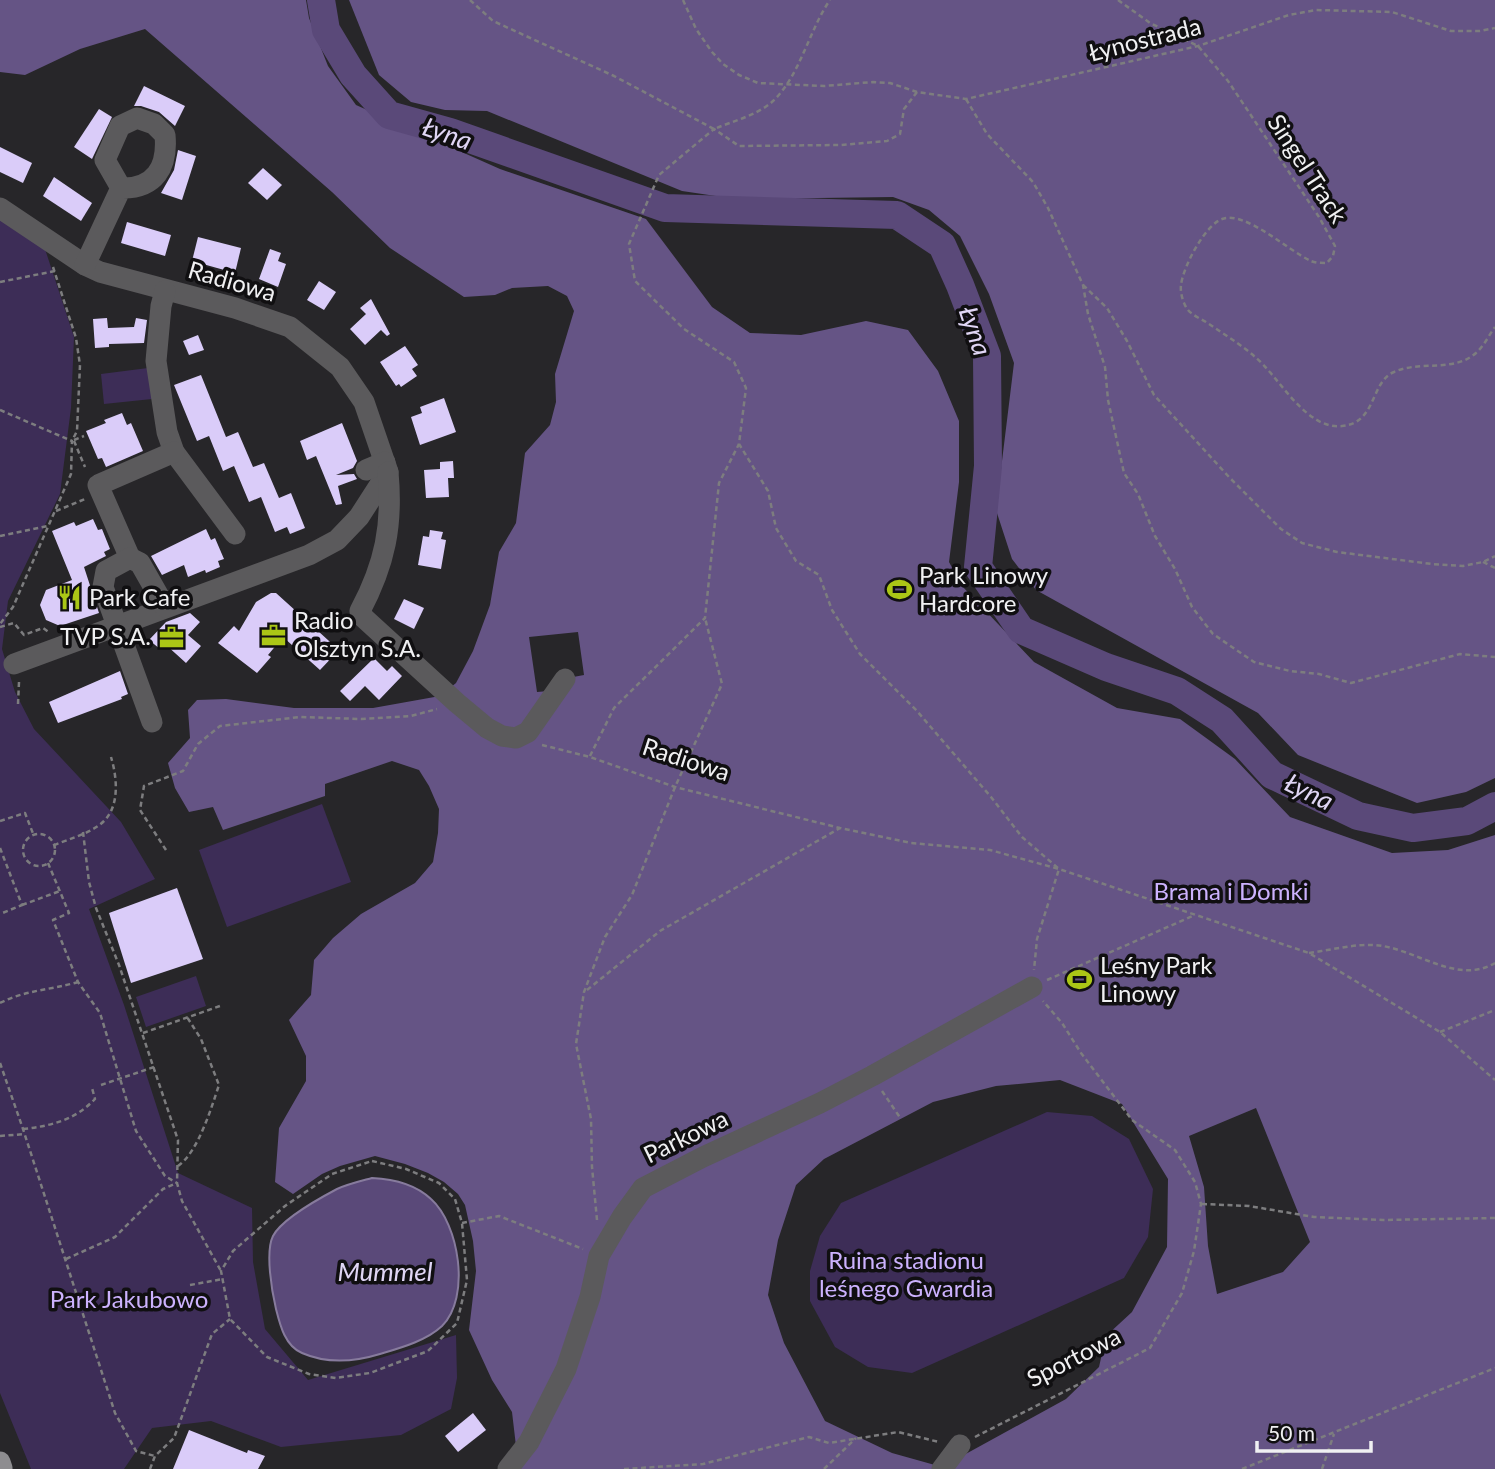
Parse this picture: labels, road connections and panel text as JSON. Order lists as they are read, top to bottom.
{
  "streets": {
    "street": ["Radiowa", "Parkowa"],
    "path": ["Łynostrada", "Singel Track", "Sportowa"]
  },
  "crossings": [
    ["Łynostrada", "Singel Track"],
    ["Parkowa", "Sportowa"]
  ],
  "water": ["Łyna", "Mummel"],
  "parks": ["Brama i Domki", "Ruina stadionu leśnego Gwardia", "Park Jakubowo"],
  "places": {
    "sports": ["Park Linowy Hardcore", "Leśny Park Linowy"],
    "restaurant": ["Park Cafe"],
    "office": ["Radio Olsztyn S.A.", "TVP S.A."]
  },
  "scale_bar": "50 m"
}
